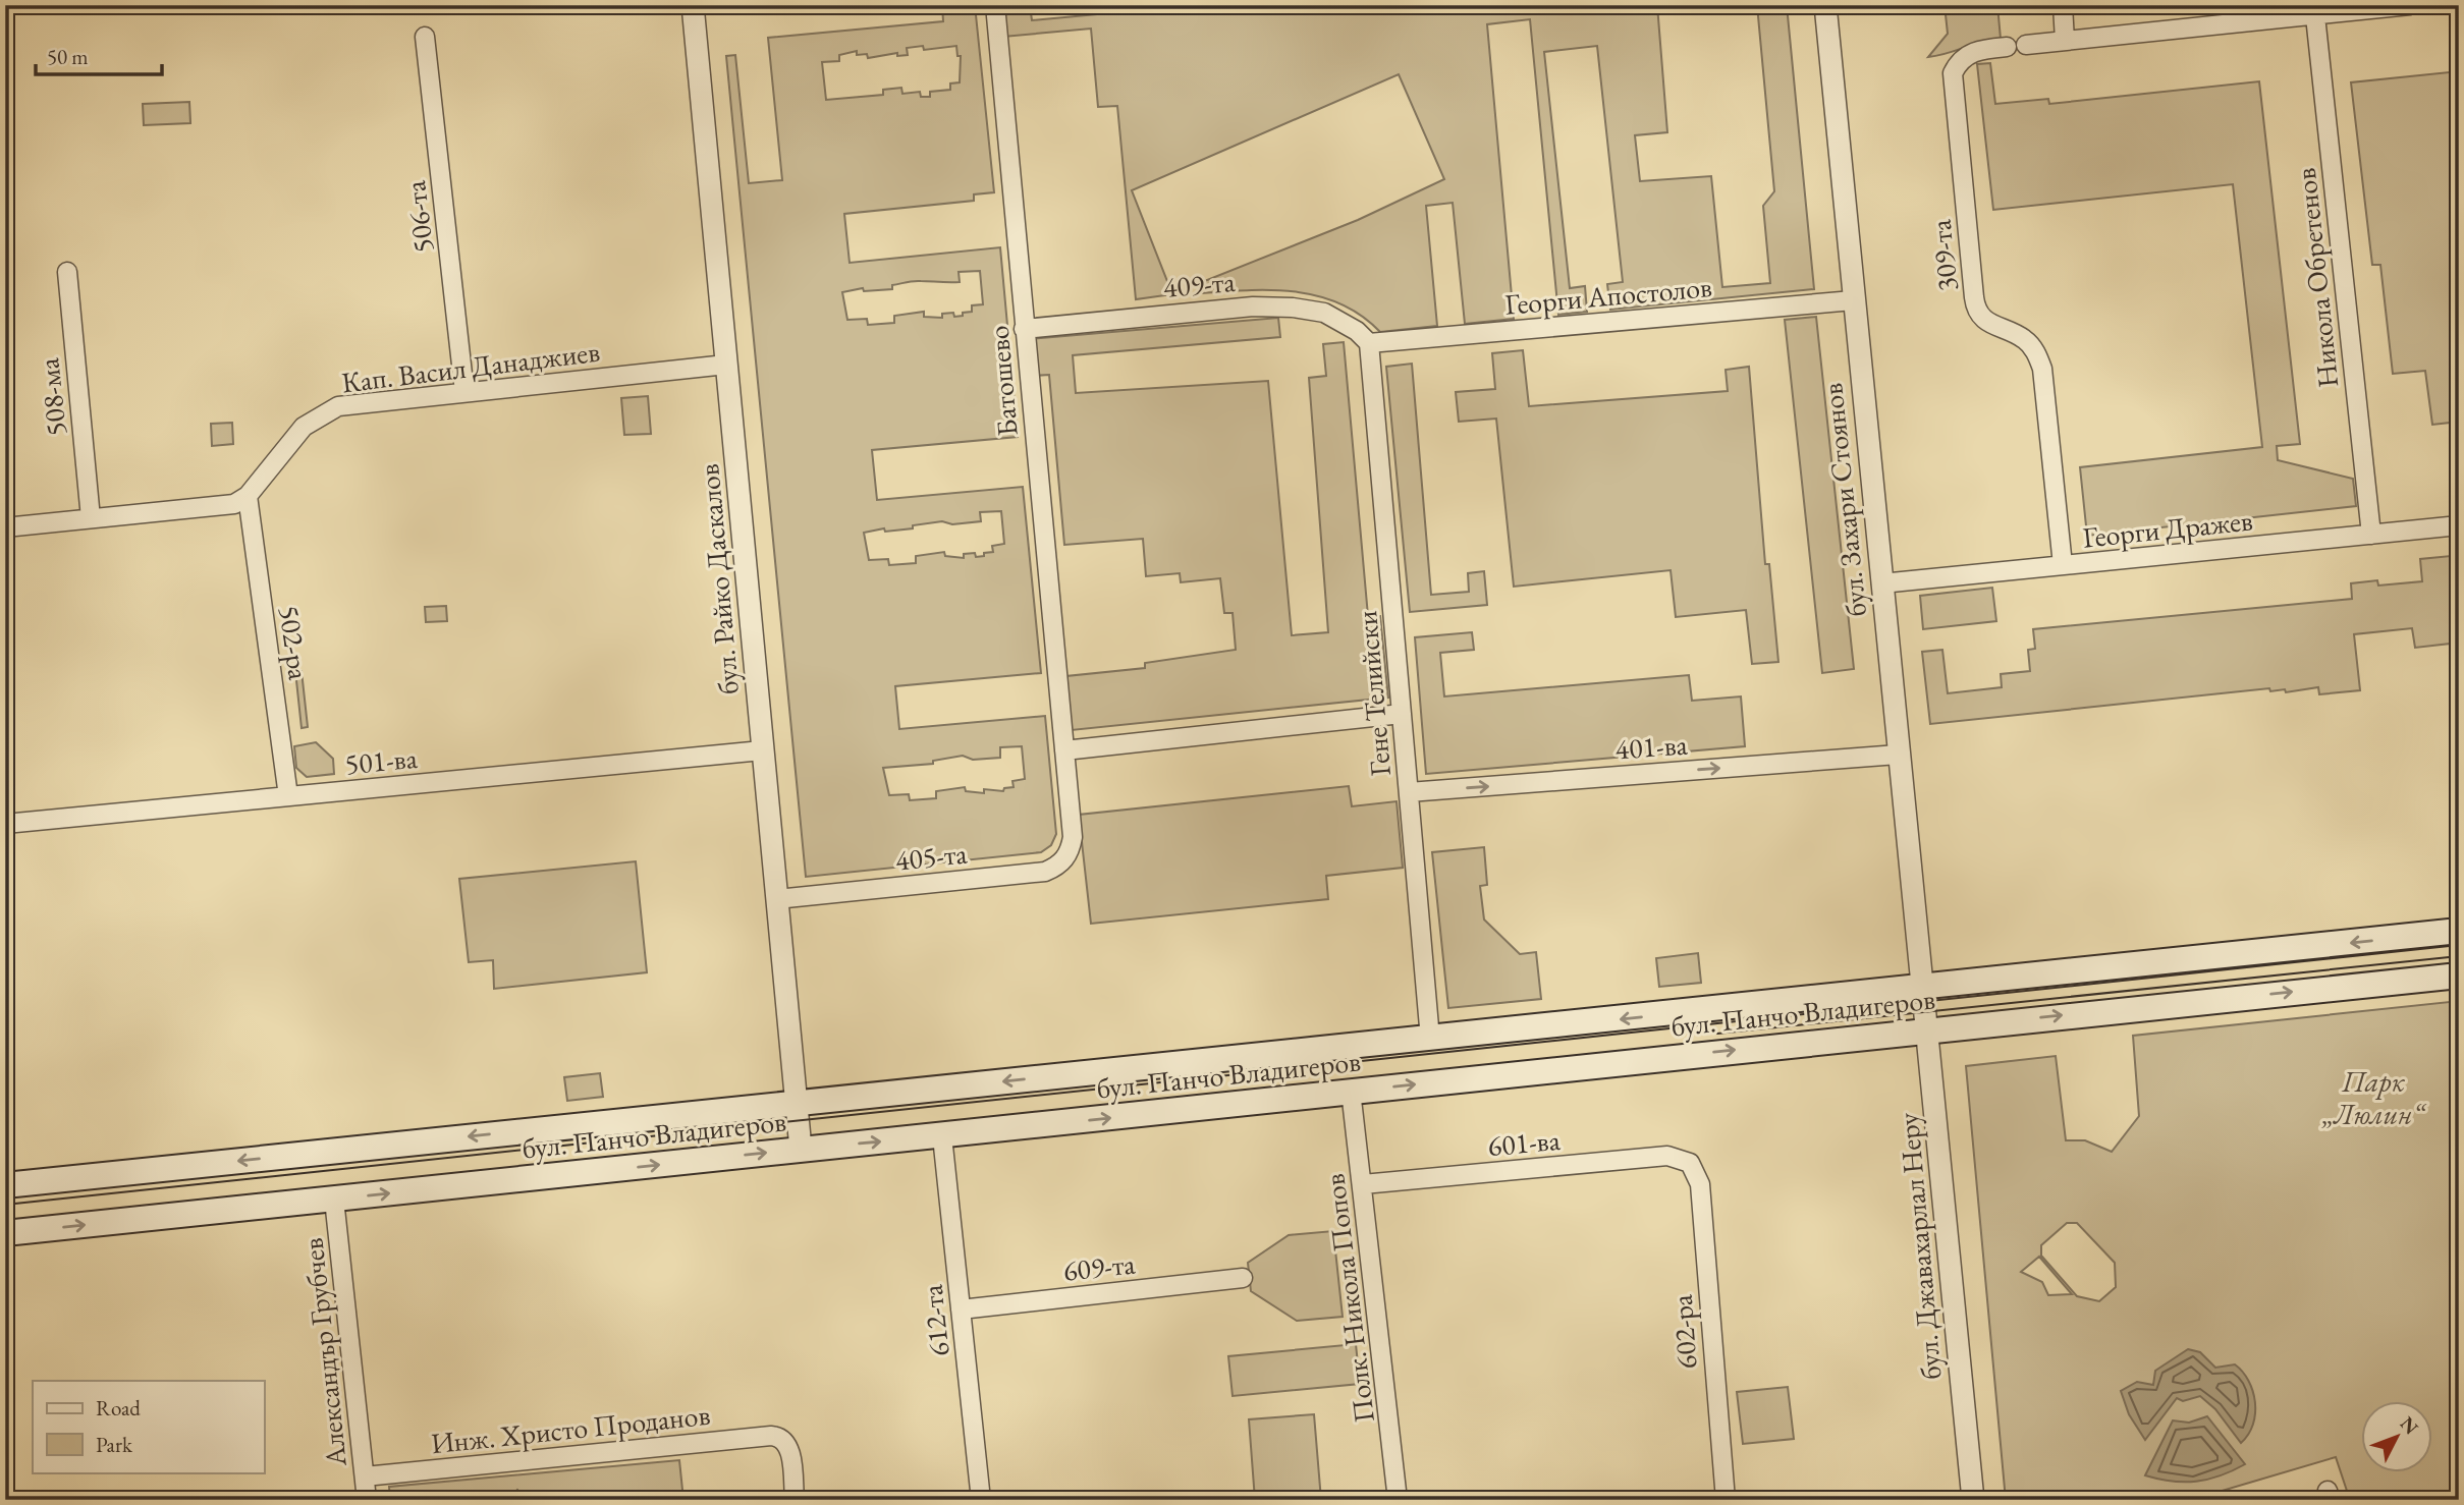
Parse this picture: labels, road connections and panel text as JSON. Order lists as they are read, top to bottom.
{
  "streets": {
    "main road": ["бул. Панчо Владигеров"],
    "street": [
      "506-та",
      "309-та",
      "Никола Обретенов",
      "409-та",
      "Георги Апостолов",
      "Кап. Васил Данаджиев",
      "Батошево",
      "508-ма",
      "бул. Захари Стоянов",
      "Георги Дражев",
      "бул. Райко Даскалов",
      "502-ра",
      "Гене Телийски",
      "401-ва",
      "501-ва",
      "405-та",
      "601-ва",
      "бул. Джавахарлал Неру",
      "609-та",
      "Полк. Никола Попов",
      "612-та",
      "602-ра",
      "Александър Грубчев",
      "Инж. Христо Проданов"
    ]
  },
  "crossings": [
    ["506-та", "Кап. Васил Данаджиев"],
    ["309-та", "Георги Дражев"],
    ["Никола Обретенов", "Георги Дражев"],
    ["409-та", "Георги Апостолов"],
    ["409-та", "Батошево"],
    ["409-та", "Гене Телийски"],
    ["Георги Апостолов", "бул. Захари Стоянов"],
    ["Георги Апостолов", "Гене Телийски"],
    ["Кап. Васил Данаджиев", "бул. Райко Даскалов"],
    ["Кап. Васил Данаджиев", "502-ра"],
    ["Батошево", "405-та"],
    ["бул. Захари Стоянов", "Георги Дражев"],
    ["бул. Захари Стоянов", "401-ва"],
    ["бул. Захари Стоянов", "бул. Панчо Владигеров"],
    ["бул. Захари Стоянов", "бул. Джавахарлал Неру"],
    ["бул. Райко Даскалов", "501-ва"],
    ["бул. Райко Даскалов", "405-та"],
    ["бул. Райко Даскалов", "бул. Панчо Владигеров"],
    ["502-ра", "501-ва"],
    ["Гене Телийски", "401-ва"],
    ["Гене Телийски", "бул. Панчо Владигеров"],
    ["бул. Панчо Владигеров", "бул. Джавахарлал Неру"],
    ["бул. Панчо Владигеров", "Полк. Никола Попов"],
    ["бул. Панчо Владигеров", "612-та"],
    ["бул. Панчо Владигеров", "Александър Грубчев"],
    ["601-ва", "Полк. Никола Попов"],
    ["601-ва", "602-ра"],
    ["609-та", "612-та"],
    ["Александър Грубчев", "Инж. Христо Проданов"]
  ],
  "one_way": ["401-ва"],
  "parks": ["Парк „Люлин“"],
  "legend": ["Road", "Park"],
  "scale_bar": "50 m",
  "north": "top right"
}
